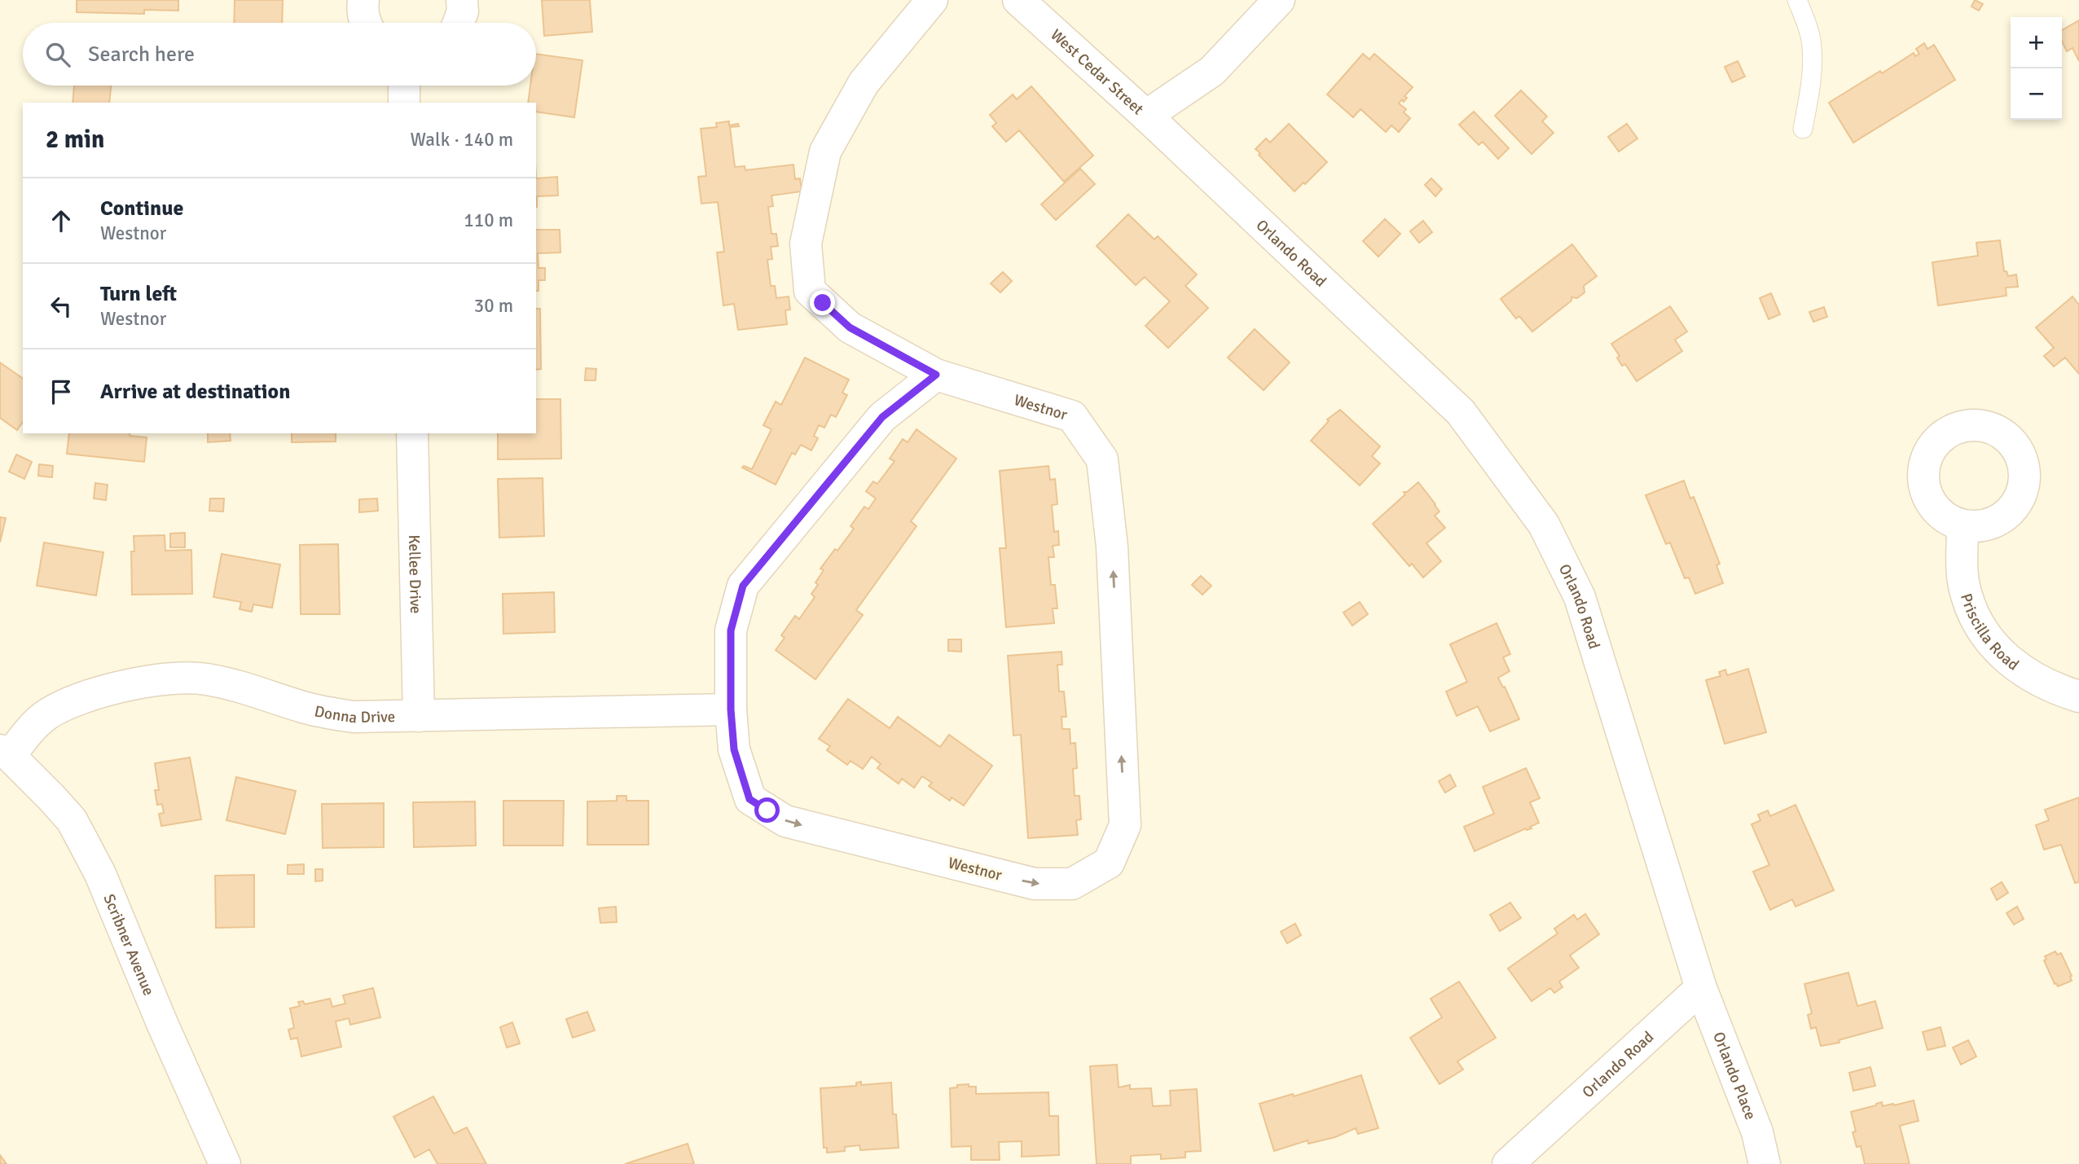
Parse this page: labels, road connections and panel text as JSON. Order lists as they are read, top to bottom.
{
  "streets": {
    "street": [
      "West Cedar Street",
      "Orlando Road",
      "Westnor",
      "Kellee Drive",
      "Priscilla Road",
      "Donna Drive",
      "Scribner Avenue",
      "Orlando Place"
    ]
  },
  "crossings": [
    ["West Cedar Street", "Orlando Road"],
    ["Orlando Road", "Orlando Place"],
    ["Westnor", "Donna Drive"],
    ["Kellee Drive", "Donna Drive"],
    ["Donna Drive", "Scribner Avenue"]
  ],
  "page": {
    "map_buttons": ["+", "−"],
    "search": "Search here",
    "heading": ["2 min", "Walk · 140 m"],
    "list": [
      ["Continue", "Westnor", "110 m"],
      ["Turn left", "Westnor", "30 m"],
      "Arrive at destination"
    ]
  }
}
